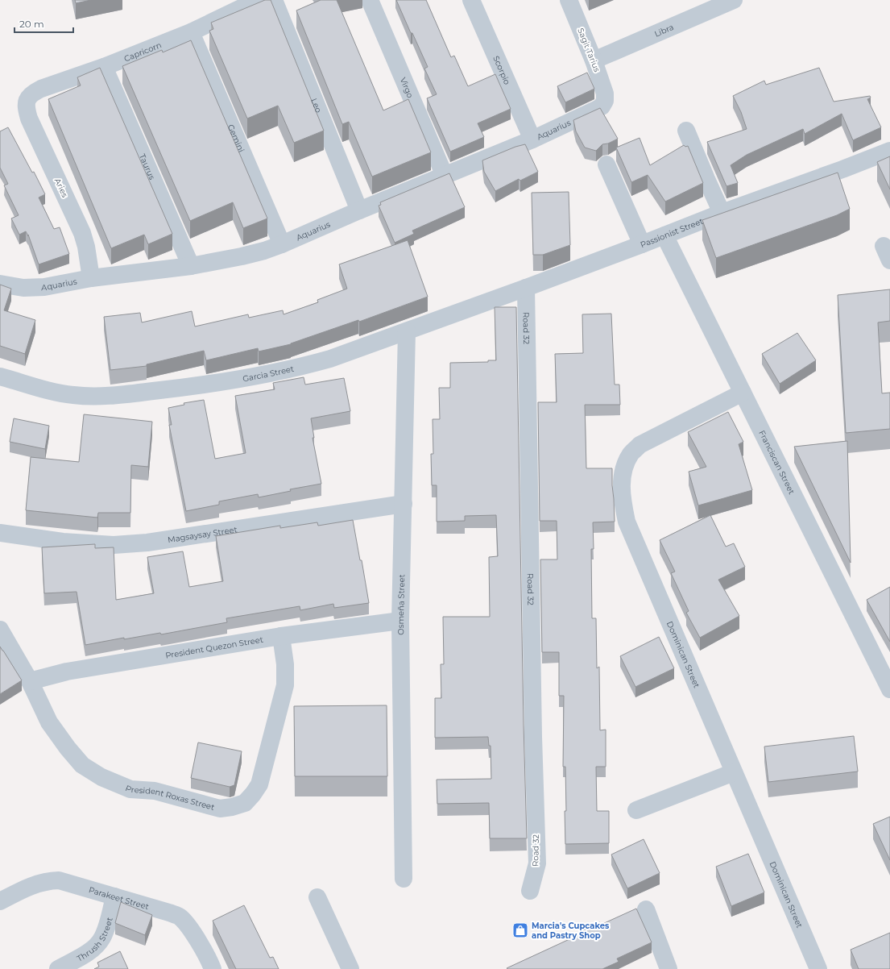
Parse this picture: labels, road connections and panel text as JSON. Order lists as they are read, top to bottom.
{
  "streets": {
    "street": [
      "Libra",
      "Sagit Tarius",
      "Capricorn",
      "Scorpio",
      "Virgo",
      "Leo",
      "Aquarius",
      "Gemini",
      "Taurus",
      "Aries",
      "Passionist Street",
      "Road 32",
      "Garcia Street",
      "Franciscan Street",
      "Magsaysay Street",
      "Osmeña Street",
      "President Quezon Street",
      "Dominican Street",
      "President Roxas Street",
      "Parakeet Street",
      "Thrush Street"
    ]
  },
  "crossings": [
    ["Libra", "Sagit Tarius"],
    ["Sagit Tarius", "Aquarius"],
    ["Capricorn", "Gemini"],
    ["Capricorn", "Taurus"],
    ["Capricorn", "Aries"],
    ["Scorpio", "Aquarius"],
    ["Virgo", "Aquarius"],
    ["Leo", "Aquarius"],
    ["Aquarius", "Gemini"],
    ["Aquarius", "Taurus"],
    ["Aquarius", "Aries"],
    ["Passionist Street", "Road 32"],
    ["Passionist Street", "Garcia Street"],
    ["Passionist Street", "Franciscan Street"],
    ["Road 32", "Garcia Street"],
    ["Garcia Street", "Osmeña Street"],
    ["Franciscan Street", "Dominican Street"],
    ["Magsaysay Street", "Osmeña Street"],
    ["Osmeña Street", "President Quezon Street"],
    ["President Quezon Street", "President Roxas Street"],
    ["Parakeet Street", "Thrush Street"]
  ],
  "places": {
    "shop": ["Marcia's Cupcakes and Pastry Shop"]
  },
  "scale_bar": "20 m"
}
